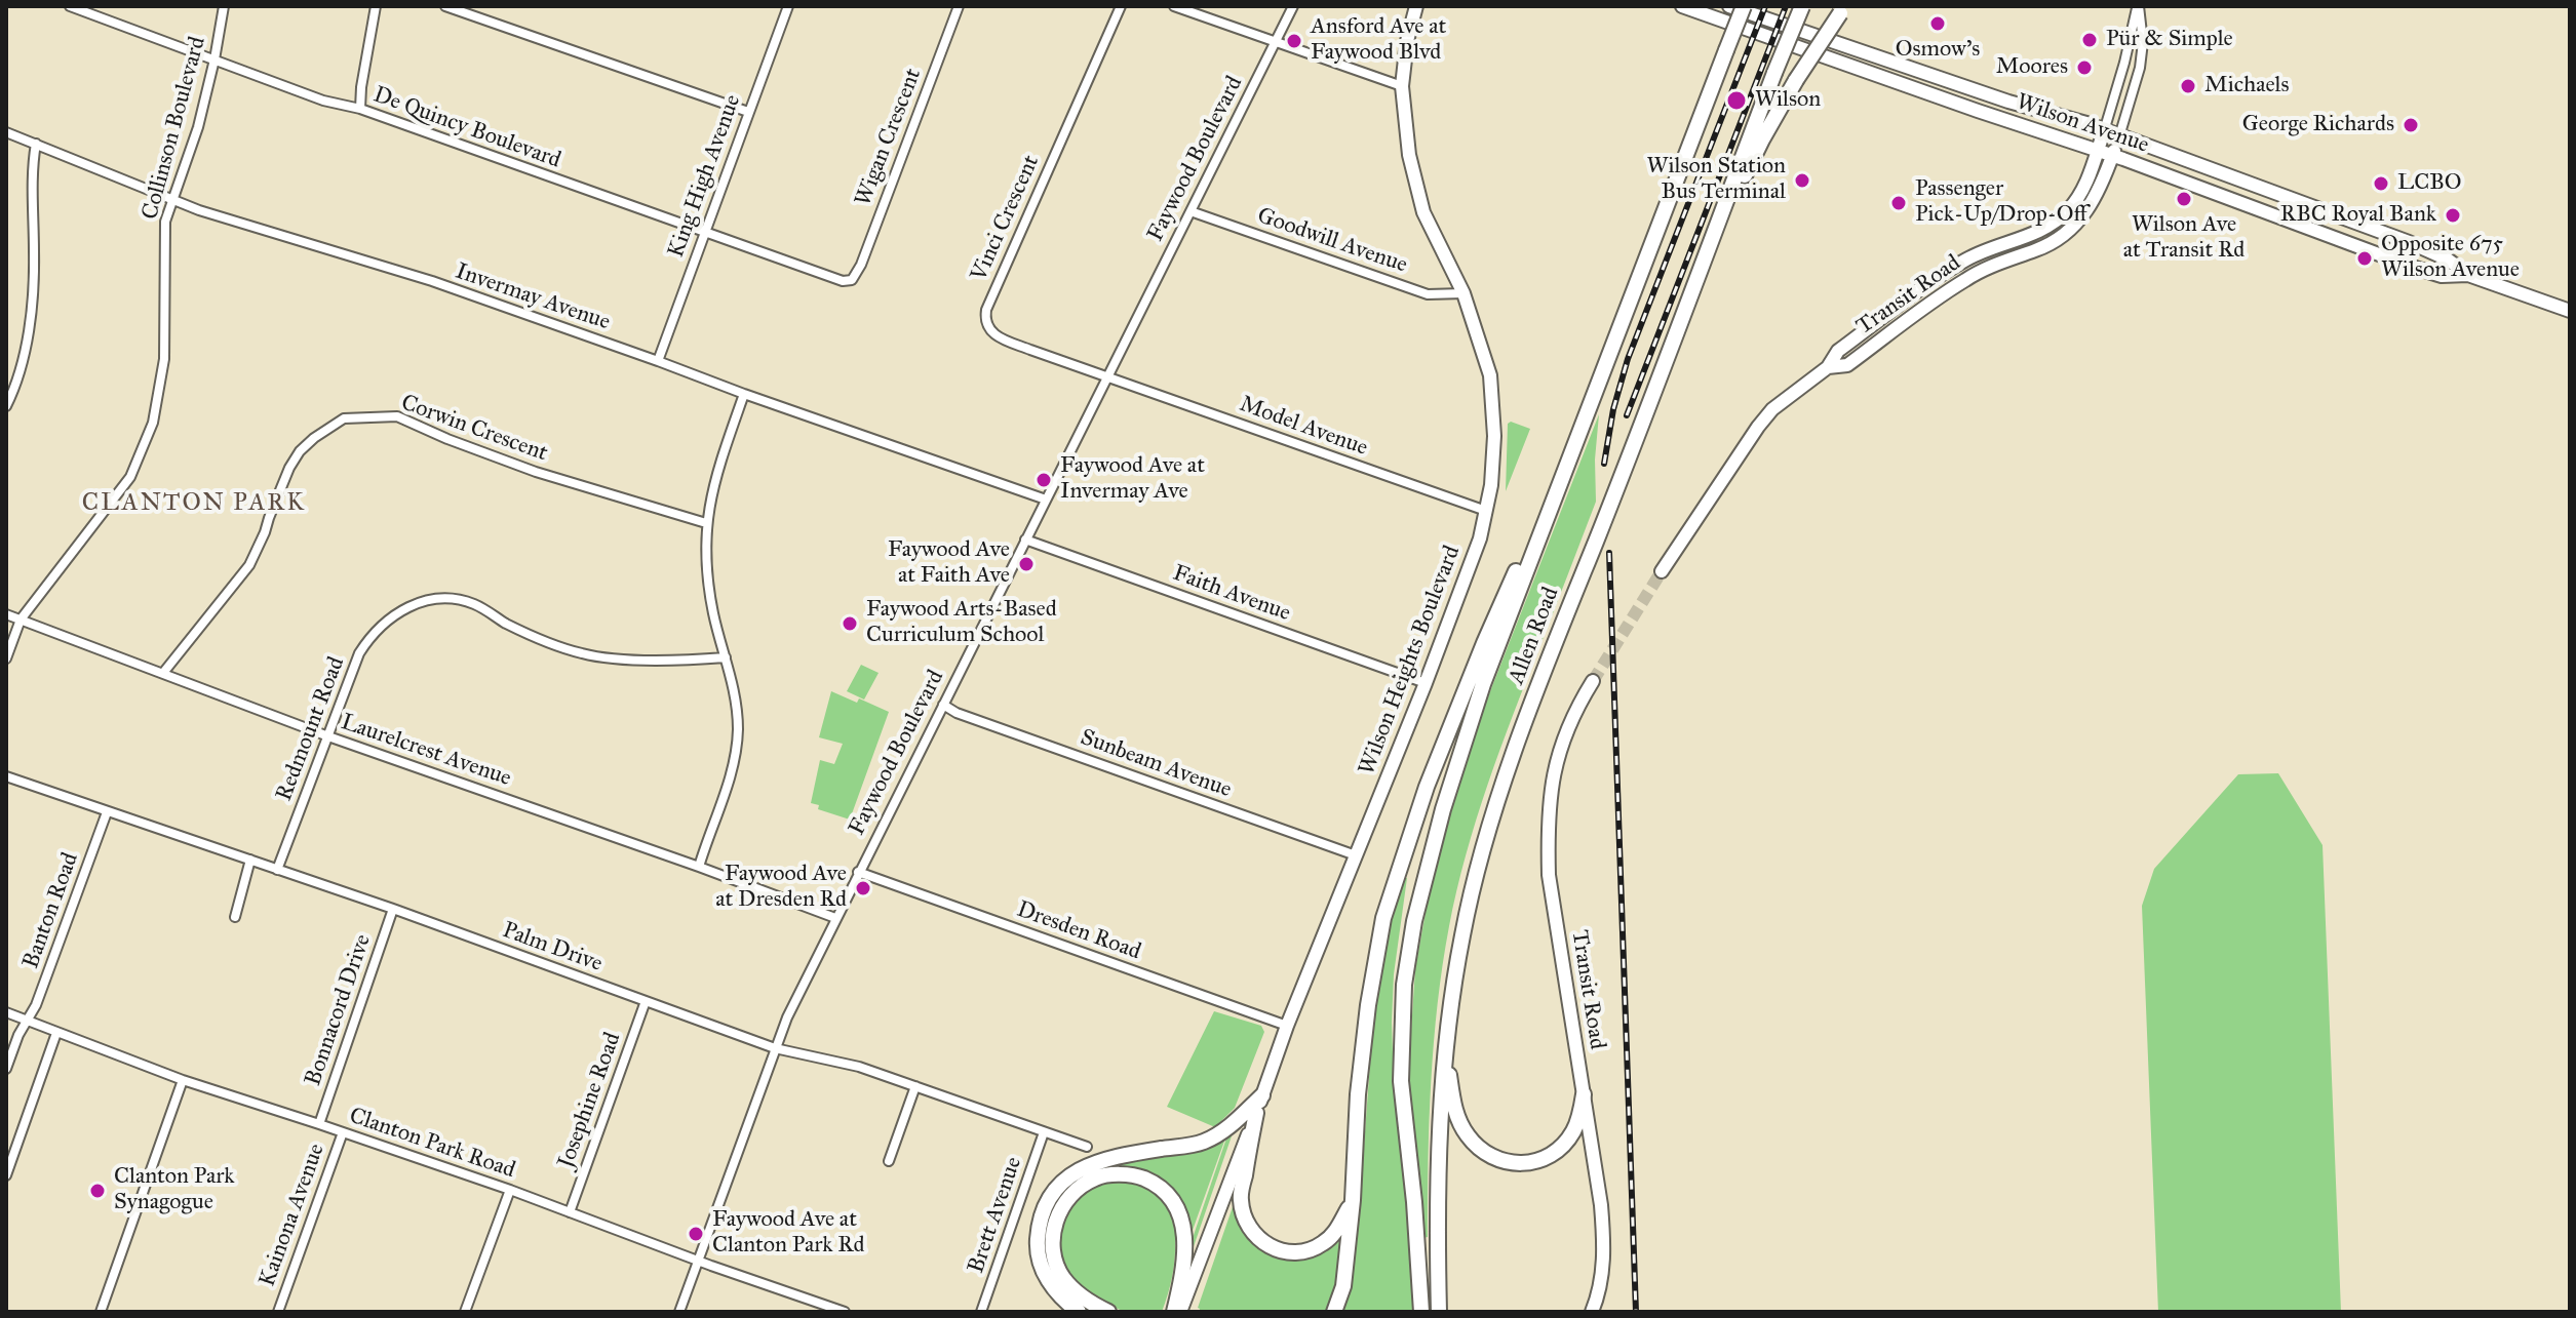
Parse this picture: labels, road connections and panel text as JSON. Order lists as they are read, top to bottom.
{
  "streets": {
    "highway": ["Allen Road"],
    "main road": ["Wilson Avenue", "Transit Road", "Wilson Heights Boulevard"],
    "street": [
      "Collinson Boulevard",
      "De Quincy Boulevard",
      "Wigan Crescent",
      "Faywood Boulevard",
      "King High Avenue",
      "Vinci Crescent",
      "Goodwill Avenue",
      "Invermay Avenue",
      "Model Avenue",
      "Corwin Crescent",
      "Faith Avenue",
      "Redmount Road",
      "Laurelcrest Avenue",
      "Sunbeam Avenue",
      "Banton Road",
      "Dresden Road",
      "Palm Drive",
      "Bonnacord Drive",
      "Josephine Road",
      "Clanton Park Road",
      "Kainona Avenue",
      "Brett Avenue"
    ]
  },
  "crossings": [
    ["Wilson Avenue", "Transit Road"],
    ["Collinson Boulevard", "De Quincy Boulevard"],
    ["Collinson Boulevard", "Invermay Avenue"],
    ["Collinson Boulevard", "Laurelcrest Avenue"],
    ["De Quincy Boulevard", "Wigan Crescent"],
    ["De Quincy Boulevard", "King High Avenue"],
    ["Faywood Boulevard", "Vinci Crescent"],
    ["Faywood Boulevard", "Goodwill Avenue"],
    ["Faywood Boulevard", "Invermay Avenue"],
    ["Faywood Boulevard", "Model Avenue"],
    ["Faywood Boulevard", "Faith Avenue"],
    ["Faywood Boulevard", "Laurelcrest Avenue"],
    ["Faywood Boulevard", "Sunbeam Avenue"],
    ["Faywood Boulevard", "Dresden Road"],
    ["Faywood Boulevard", "Palm Drive"],
    ["Faywood Boulevard", "Clanton Park Road"],
    ["King High Avenue", "Invermay Avenue"],
    ["Vinci Crescent", "Model Avenue"],
    ["Goodwill Avenue", "Wilson Heights Boulevard"],
    ["Model Avenue", "Wilson Heights Boulevard"],
    ["Corwin Crescent", "Laurelcrest Avenue"],
    ["Faith Avenue", "Wilson Heights Boulevard"],
    ["Wilson Heights Boulevard", "Sunbeam Avenue"],
    ["Wilson Heights Boulevard", "Dresden Road"],
    ["Redmount Road", "Laurelcrest Avenue"],
    ["Redmount Road", "Palm Drive"],
    ["Banton Road", "Palm Drive"],
    ["Banton Road", "Clanton Park Road"],
    ["Palm Drive", "Bonnacord Drive"],
    ["Palm Drive", "Josephine Road"],
    ["Palm Drive", "Brett Avenue"],
    ["Bonnacord Drive", "Clanton Park Road"],
    ["Josephine Road", "Clanton Park Road"],
    ["Clanton Park Road", "Kainona Avenue"]
  ],
  "districts": ["CLANTON PARK"],
  "places": [
    "Osmow's",
    "Pür & Simple",
    "Ansford Ave at Faywood Blvd",
    "Moores",
    "Michaels",
    "Wilson",
    "George Richards",
    "Wilson Station Bus Terminal",
    "LCBO",
    "Wilson Ave at Transit Rd",
    "Passenger Pick-Up/Drop-Off",
    "RBC Royal Bank",
    "Opposite 675 Wilson Avenue",
    "Faywood Ave at Invermay Ave",
    "Faywood Ave at Faith Ave",
    "Faywood Arts-Based Curriculum School",
    "Faywood Ave at Dresden Rd",
    "Clanton Park Synagogue",
    "Faywood Ave at Clanton Park Rd"
  ]
}
